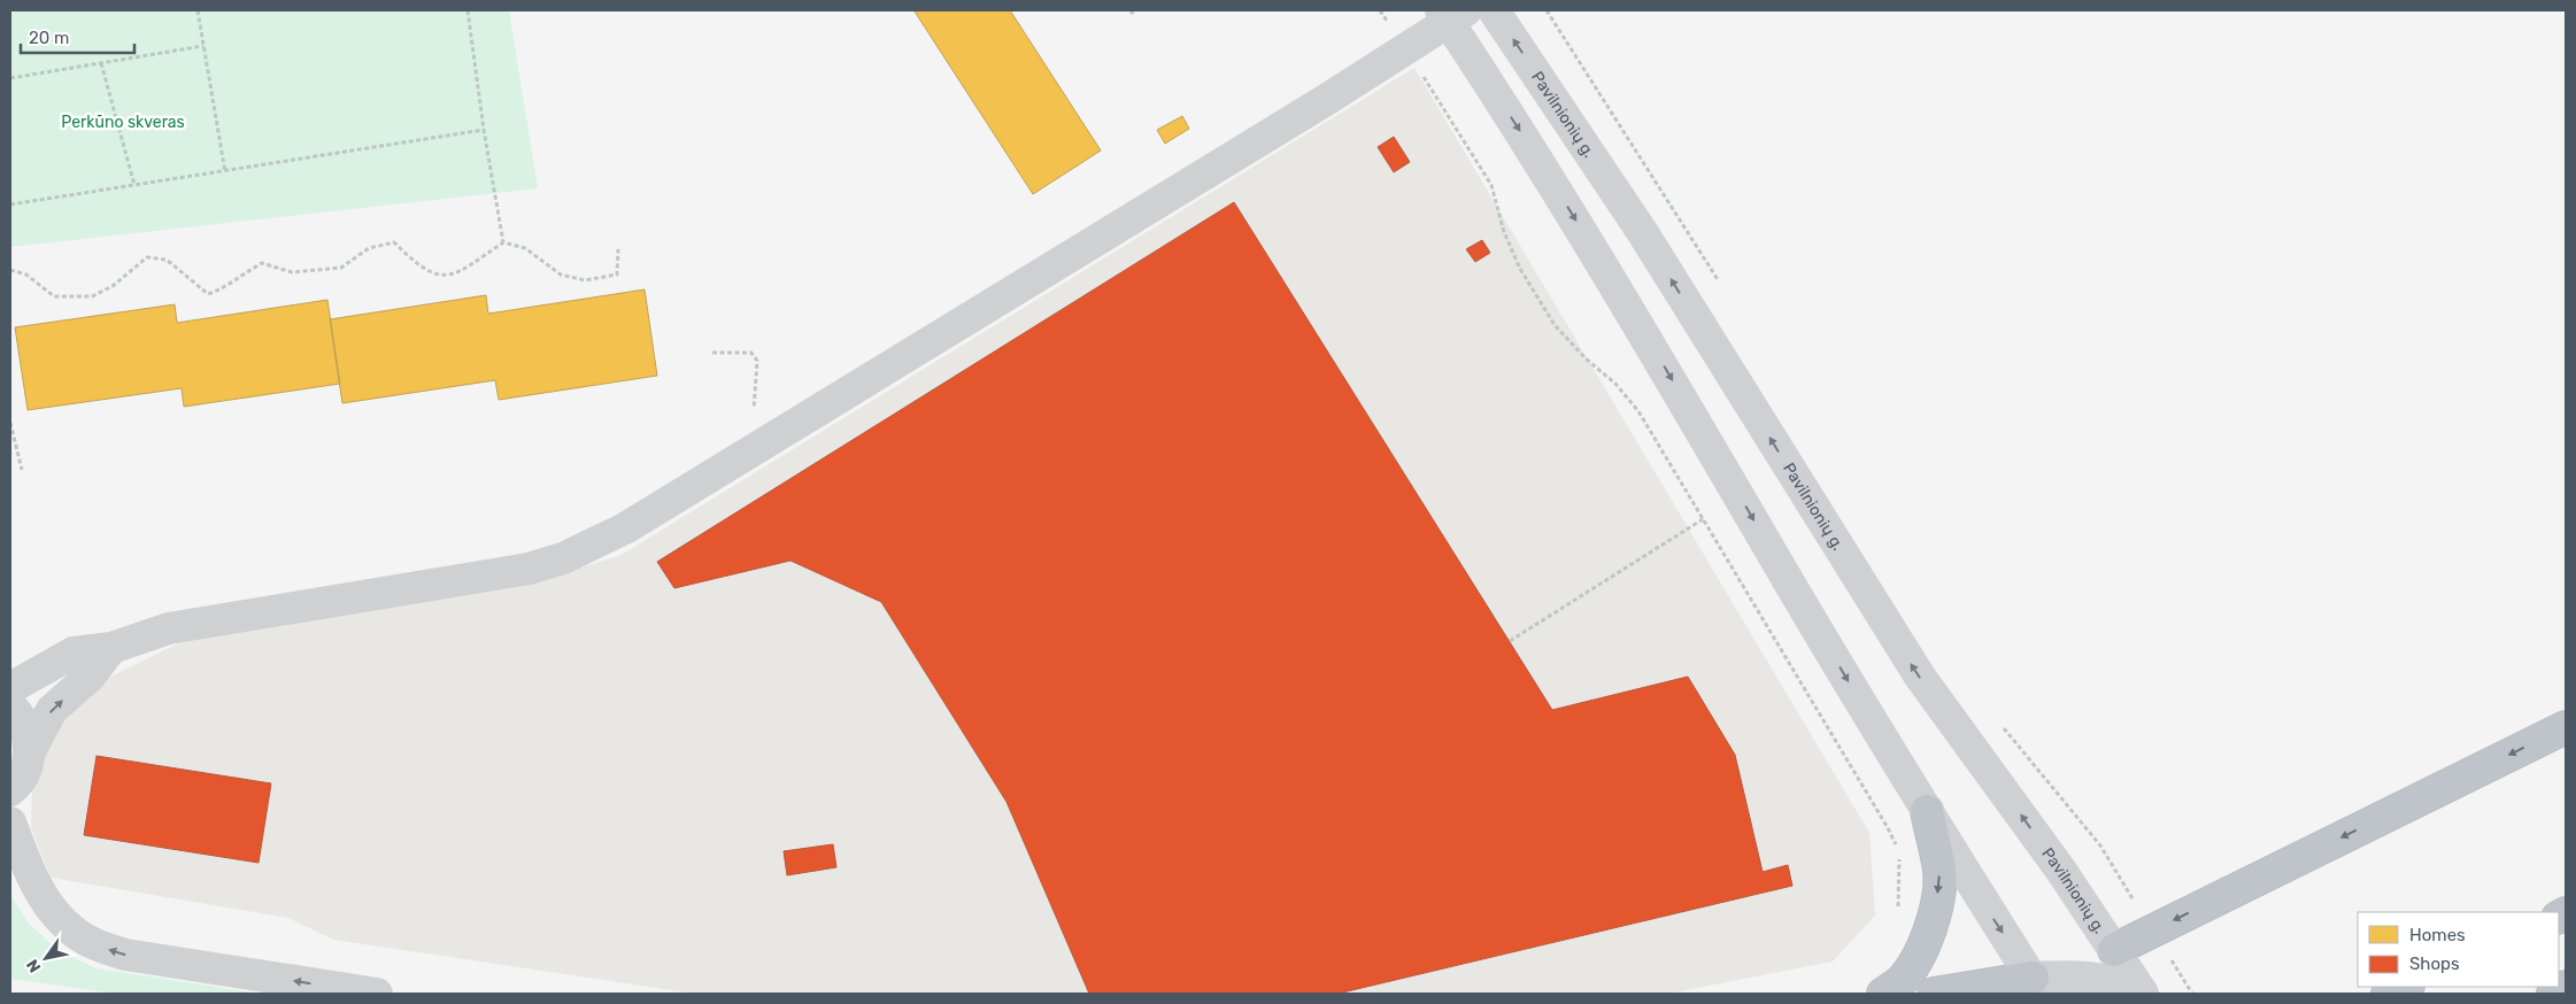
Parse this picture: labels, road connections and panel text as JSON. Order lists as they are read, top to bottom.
{
  "streets": {
    "street": ["Pavilnionių g."]
  },
  "parks": ["Perkūno skveras"],
  "legend": ["Homes", "Shops"],
  "scale_bar": "20 m",
  "north": "bottom left"
}
